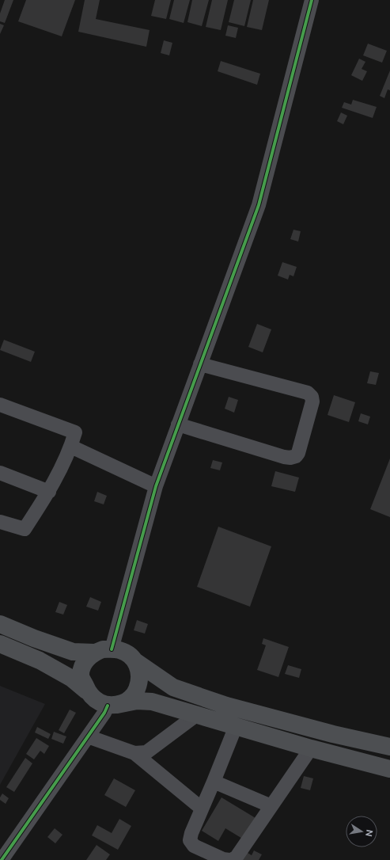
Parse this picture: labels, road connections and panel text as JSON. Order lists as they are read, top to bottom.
{
  "north": "right"
}
